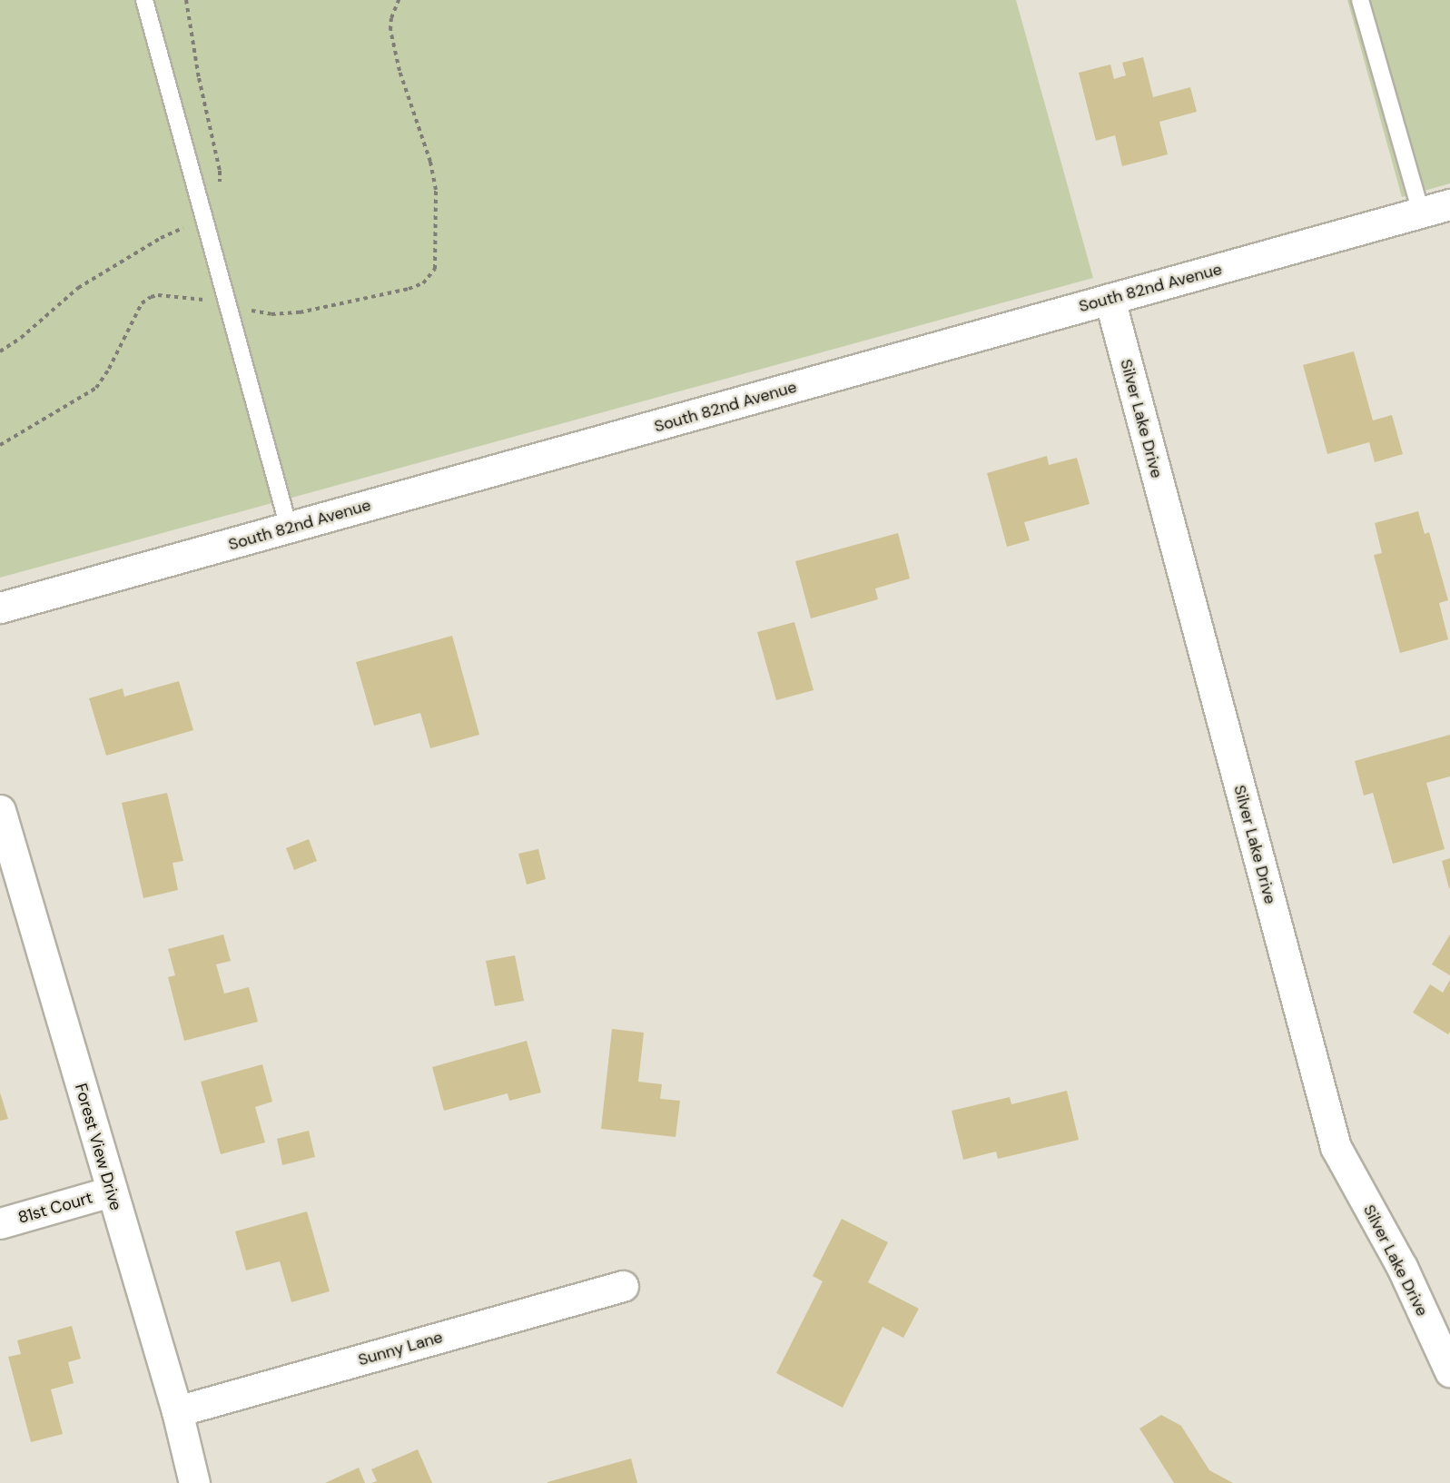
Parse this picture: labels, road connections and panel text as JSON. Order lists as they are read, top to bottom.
{
  "streets": {
    "street": [
      "South 82nd Avenue",
      "Silver Lake Drive",
      "Forest View Drive",
      "81st Court",
      "Sunny Lane"
    ]
  },
  "crossings": [
    ["South 82nd Avenue", "Silver Lake Drive"],
    ["Forest View Drive", "81st Court"],
    ["Forest View Drive", "Sunny Lane"]
  ]
}
